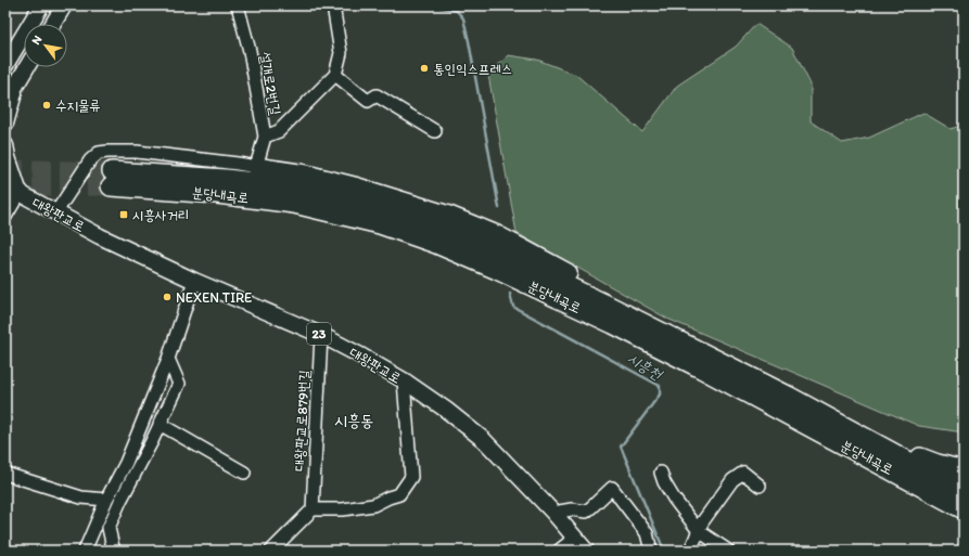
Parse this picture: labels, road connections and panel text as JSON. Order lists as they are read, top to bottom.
{
  "streets": {
    "highway": ["분당내곡로"],
    "main road": ["대왕판교로", "23"],
    "street": ["설개로2번길", "대왕판교로879번길"]
  },
  "crossings": [
    ["대왕판교로", "대왕판교로879번길"]
  ],
  "districts": ["시흥동"],
  "water": ["시흥천"],
  "places": {
    "other": ["통인익스프레스", "수지물류", "NEXEN TIRE"],
    "transit": ["시흥사거리"]
  },
  "north": "top left"
}
